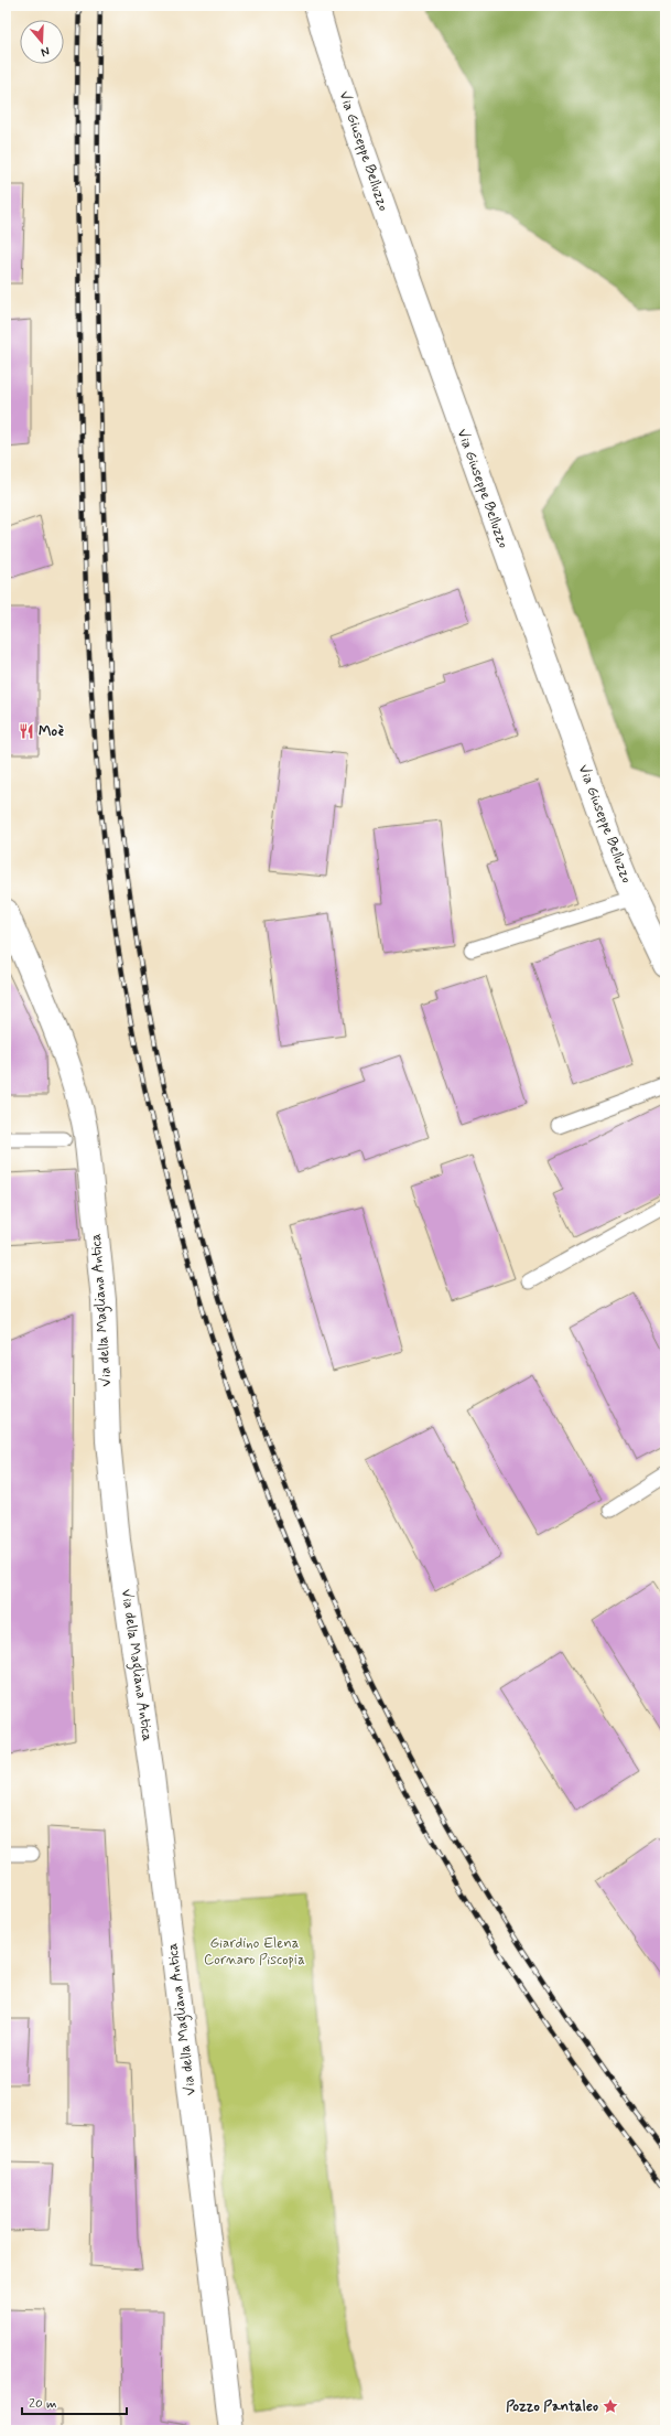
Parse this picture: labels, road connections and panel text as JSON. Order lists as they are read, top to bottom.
{
  "streets": {
    "street": ["Via Giuseppe Belluzzo", "Via della Magliana Antica"]
  },
  "parks": ["Giardino Elena Cornaro Piscopia"],
  "places": {
    "restaurant": ["Moè"],
    "place": ["Pozzo Pantaleo"]
  },
  "scale_bar": "20 m",
  "north": "bottom"
}
